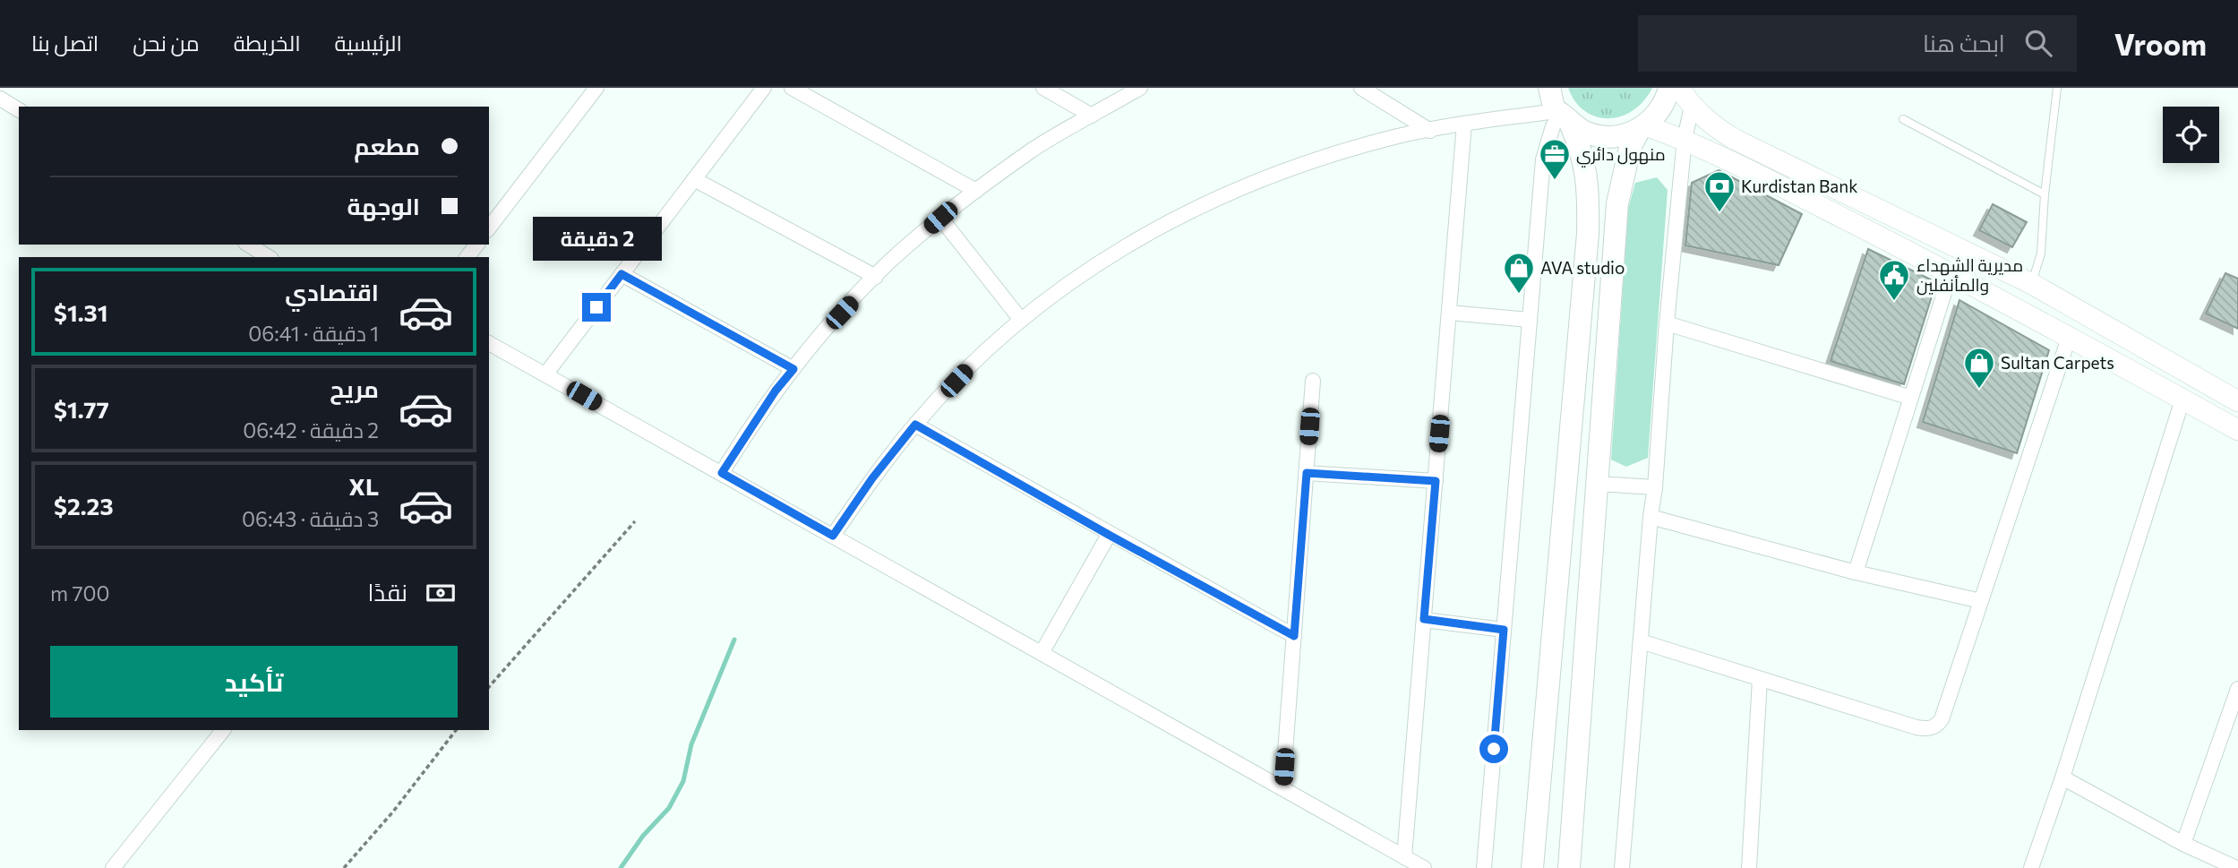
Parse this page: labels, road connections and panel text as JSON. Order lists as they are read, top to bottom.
{
  "places": {
    "office": ["منهول دائري"],
    "bank": ["Kurdistan Bank"],
    "shop": ["AVA studio", "Sultan Carpets"],
    "public building": ["مديرية الشهداء والمأنفلين"]
  },
  "page": {
    "header": "Vroom",
    "search": "ابحث هنا",
    "nav": [
      "الرئيسية",
      "الخريطة",
      "من نحن",
      "اتصل بنا"
    ],
    "banner": ["مطعم", "الوجهة"],
    "bubble": "2 دقيقة",
    "list": [
      {
        "name": "اقتصادي",
        "note": "1 دقيقة · 06:41",
        "value": "$1.31"
      },
      {
        "name": "مريح",
        "note": "2 دقيقة · 06:42",
        "value": "$1.77"
      },
      {
        "name": "XL",
        "note": "3 دقيقة · 06:43",
        "value": "$2.23"
      }
    ],
    "pay": ["نقدًا", "700 m"],
    "buttons": "تأكيد"
  }
}
